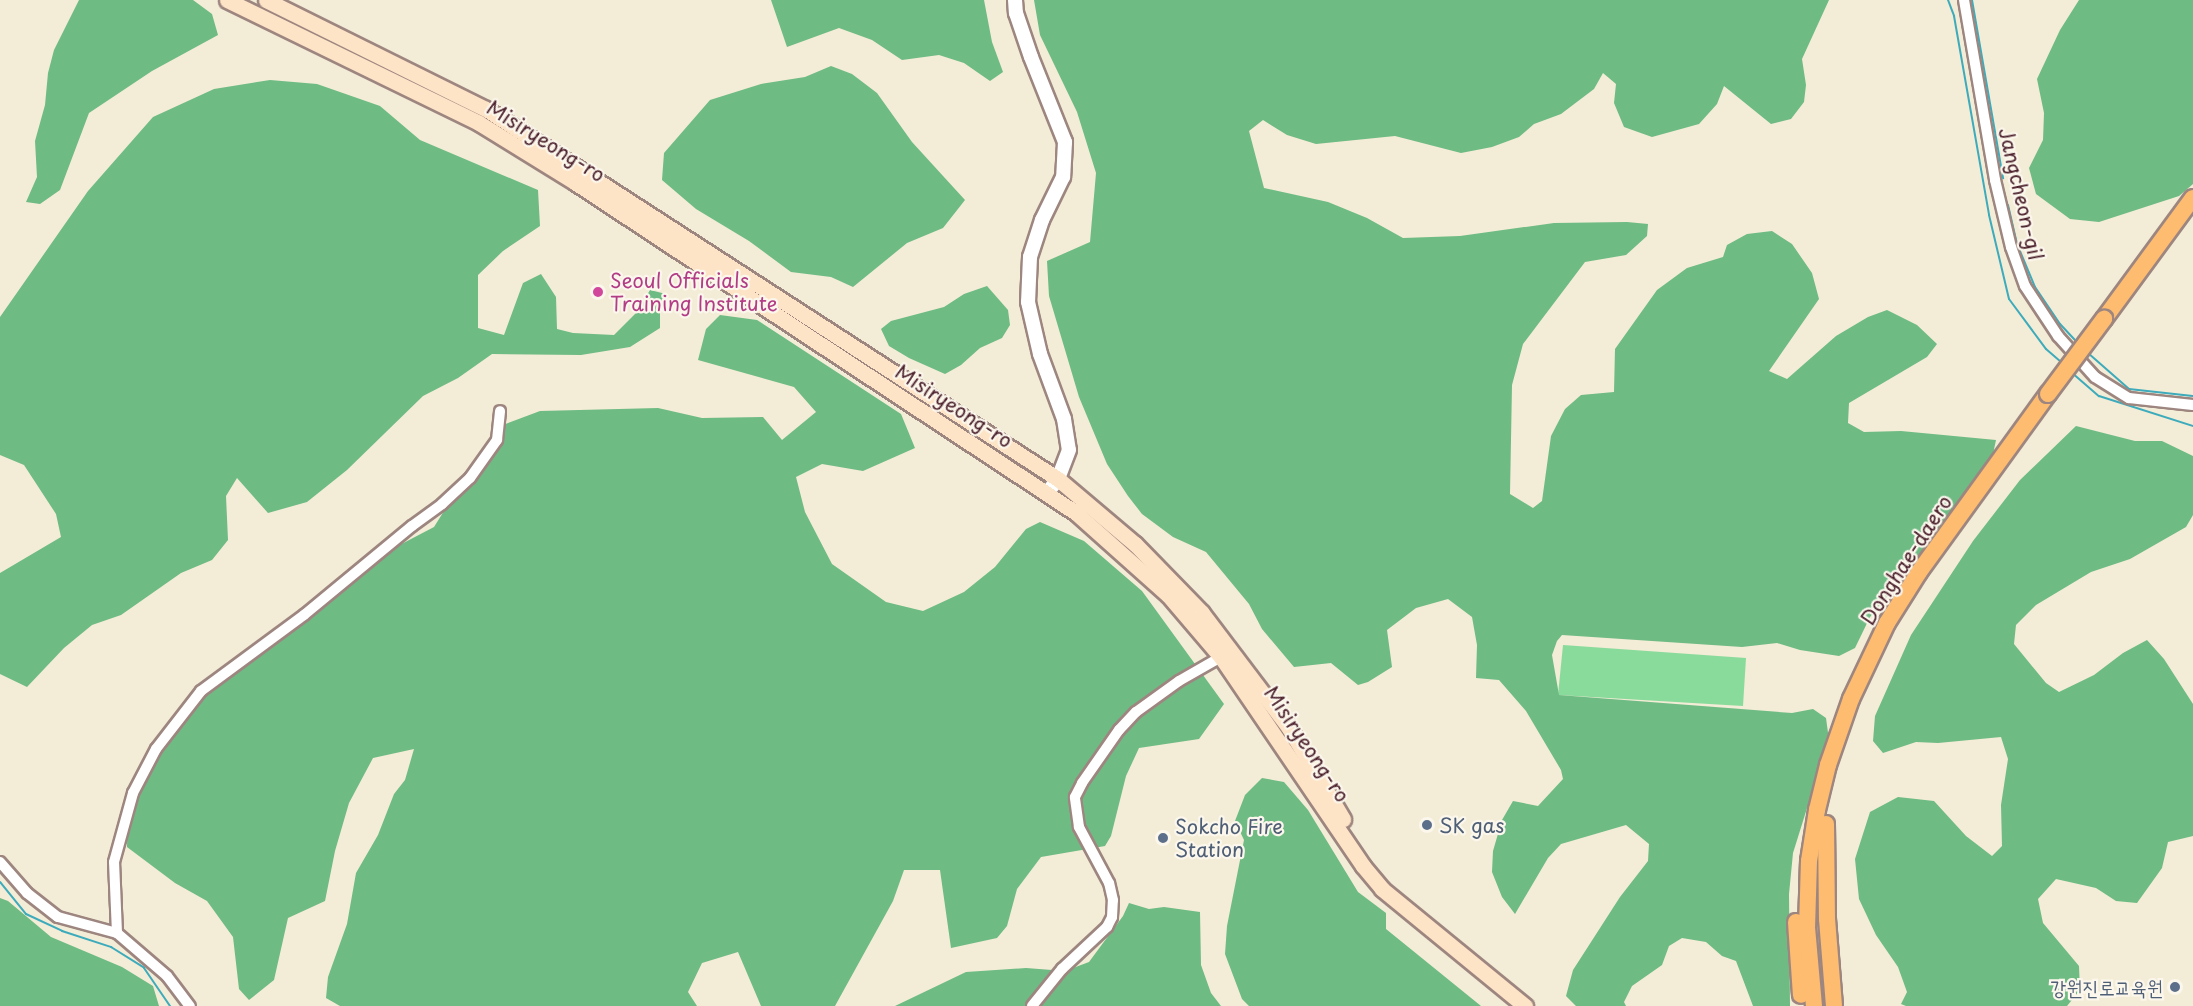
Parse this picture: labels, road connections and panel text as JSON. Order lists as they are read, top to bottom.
{
  "streets": {
    "main road": ["Misiryeong-ro", "Donghae-daero"],
    "street": ["Jangcheon-gil"]
  },
  "places": [
    "Seoul Officials Training Institute",
    "SK gas",
    "Sokcho Fire Station",
    "강원진로교육원"
  ]
}
